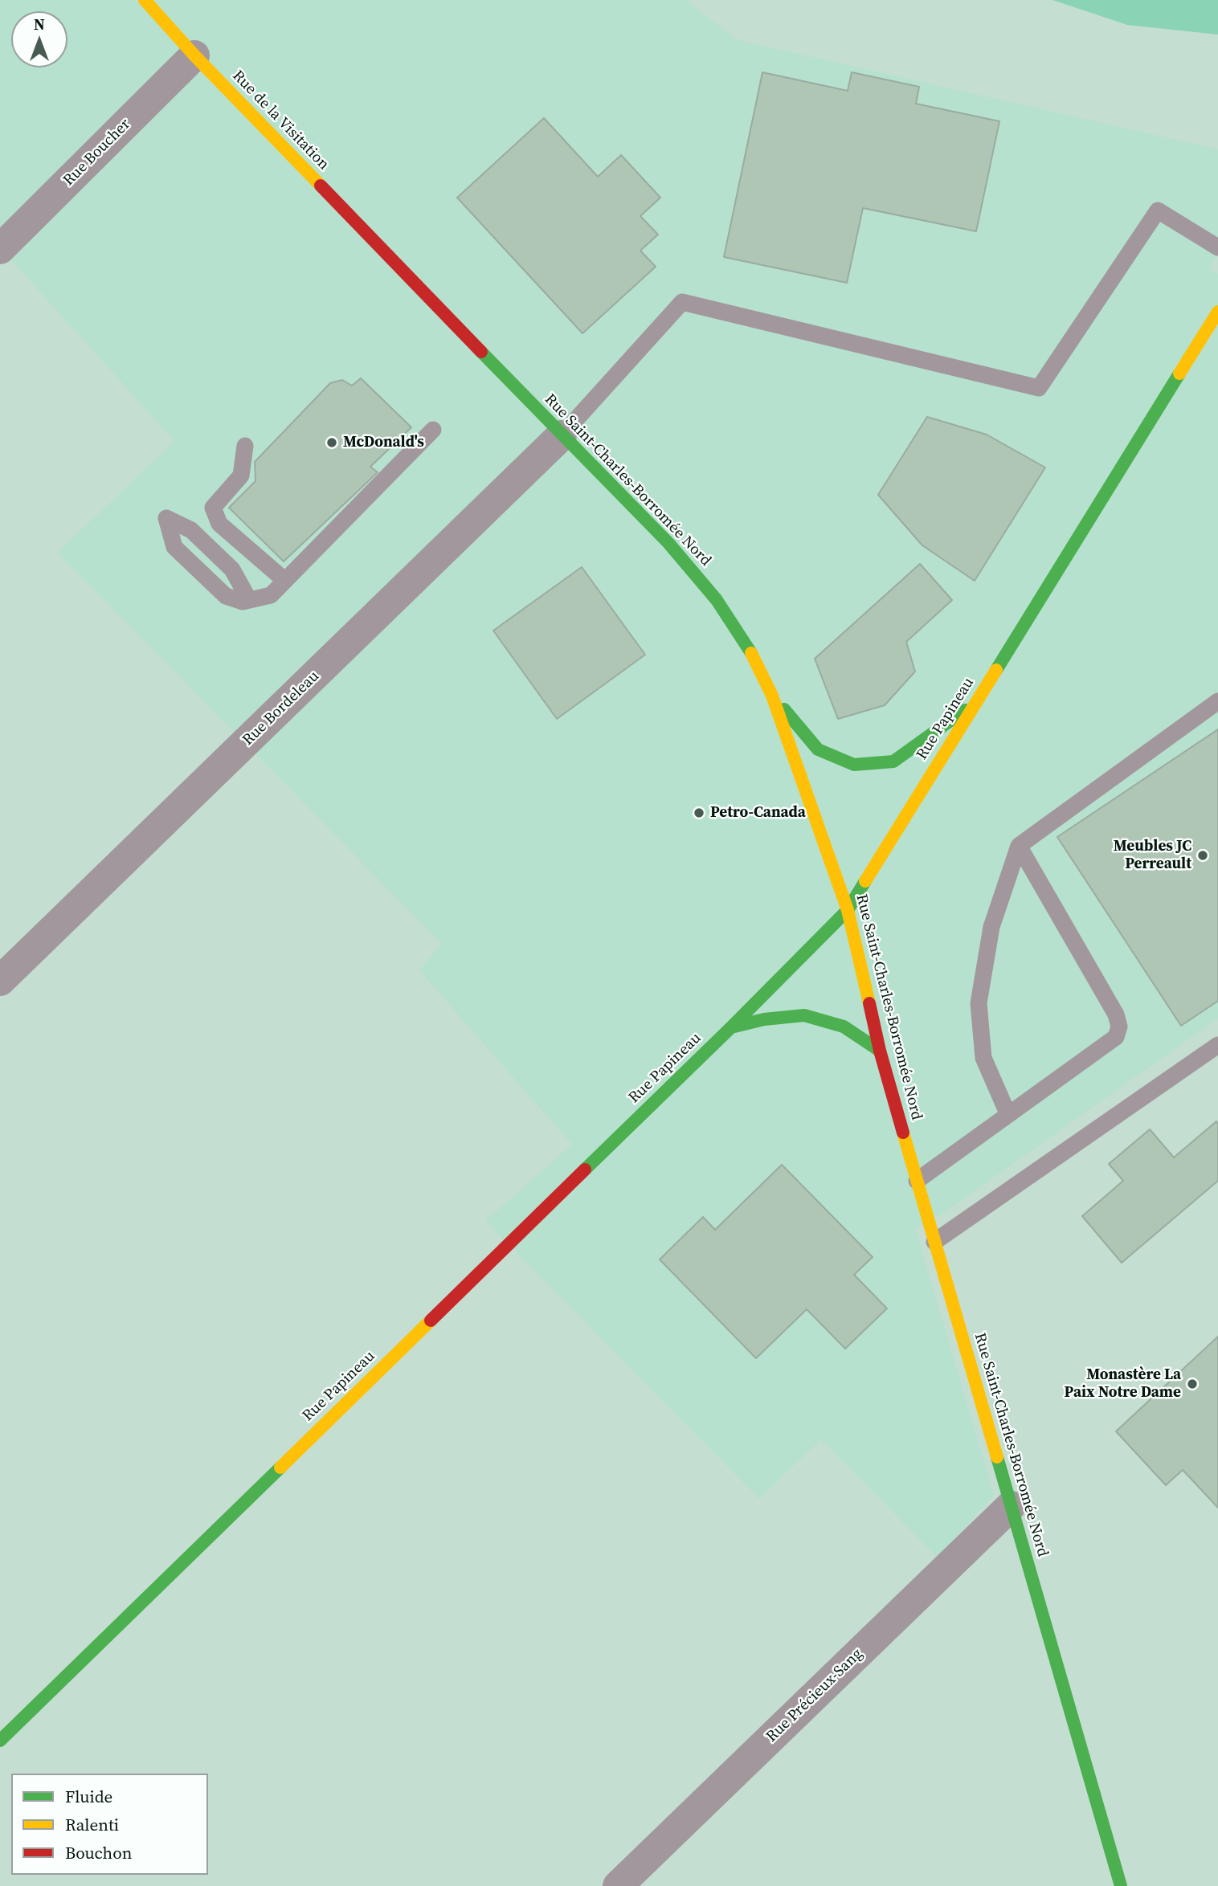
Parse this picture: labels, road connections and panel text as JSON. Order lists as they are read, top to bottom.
{
  "streets": {
    "main road": ["Rue de la Visitation", "Rue Saint-Charles-Borromée Nord", "Rue Papineau"],
    "street": ["Rue Boucher", "Rue Bordeleau", "Rue Précieux-Sang"]
  },
  "crossings": [
    ["Rue de la Visitation", "Rue Boucher"],
    ["Rue de la Visitation", "Rue Saint-Charles-Borromée Nord"],
    ["Rue Saint-Charles-Borromée Nord", "Rue Bordeleau"],
    ["Rue Saint-Charles-Borromée Nord", "Rue Papineau"],
    ["Rue Saint-Charles-Borromée Nord", "Rue Précieux-Sang"]
  ],
  "places": [
    "McDonald's",
    "Petro-Canada",
    "Meubles JC Perreault",
    "Monastère La Paix Notre Dame"
  ],
  "legend": ["Fluide", "Ralenti", "Bouchon"],
  "north": "top"
}
